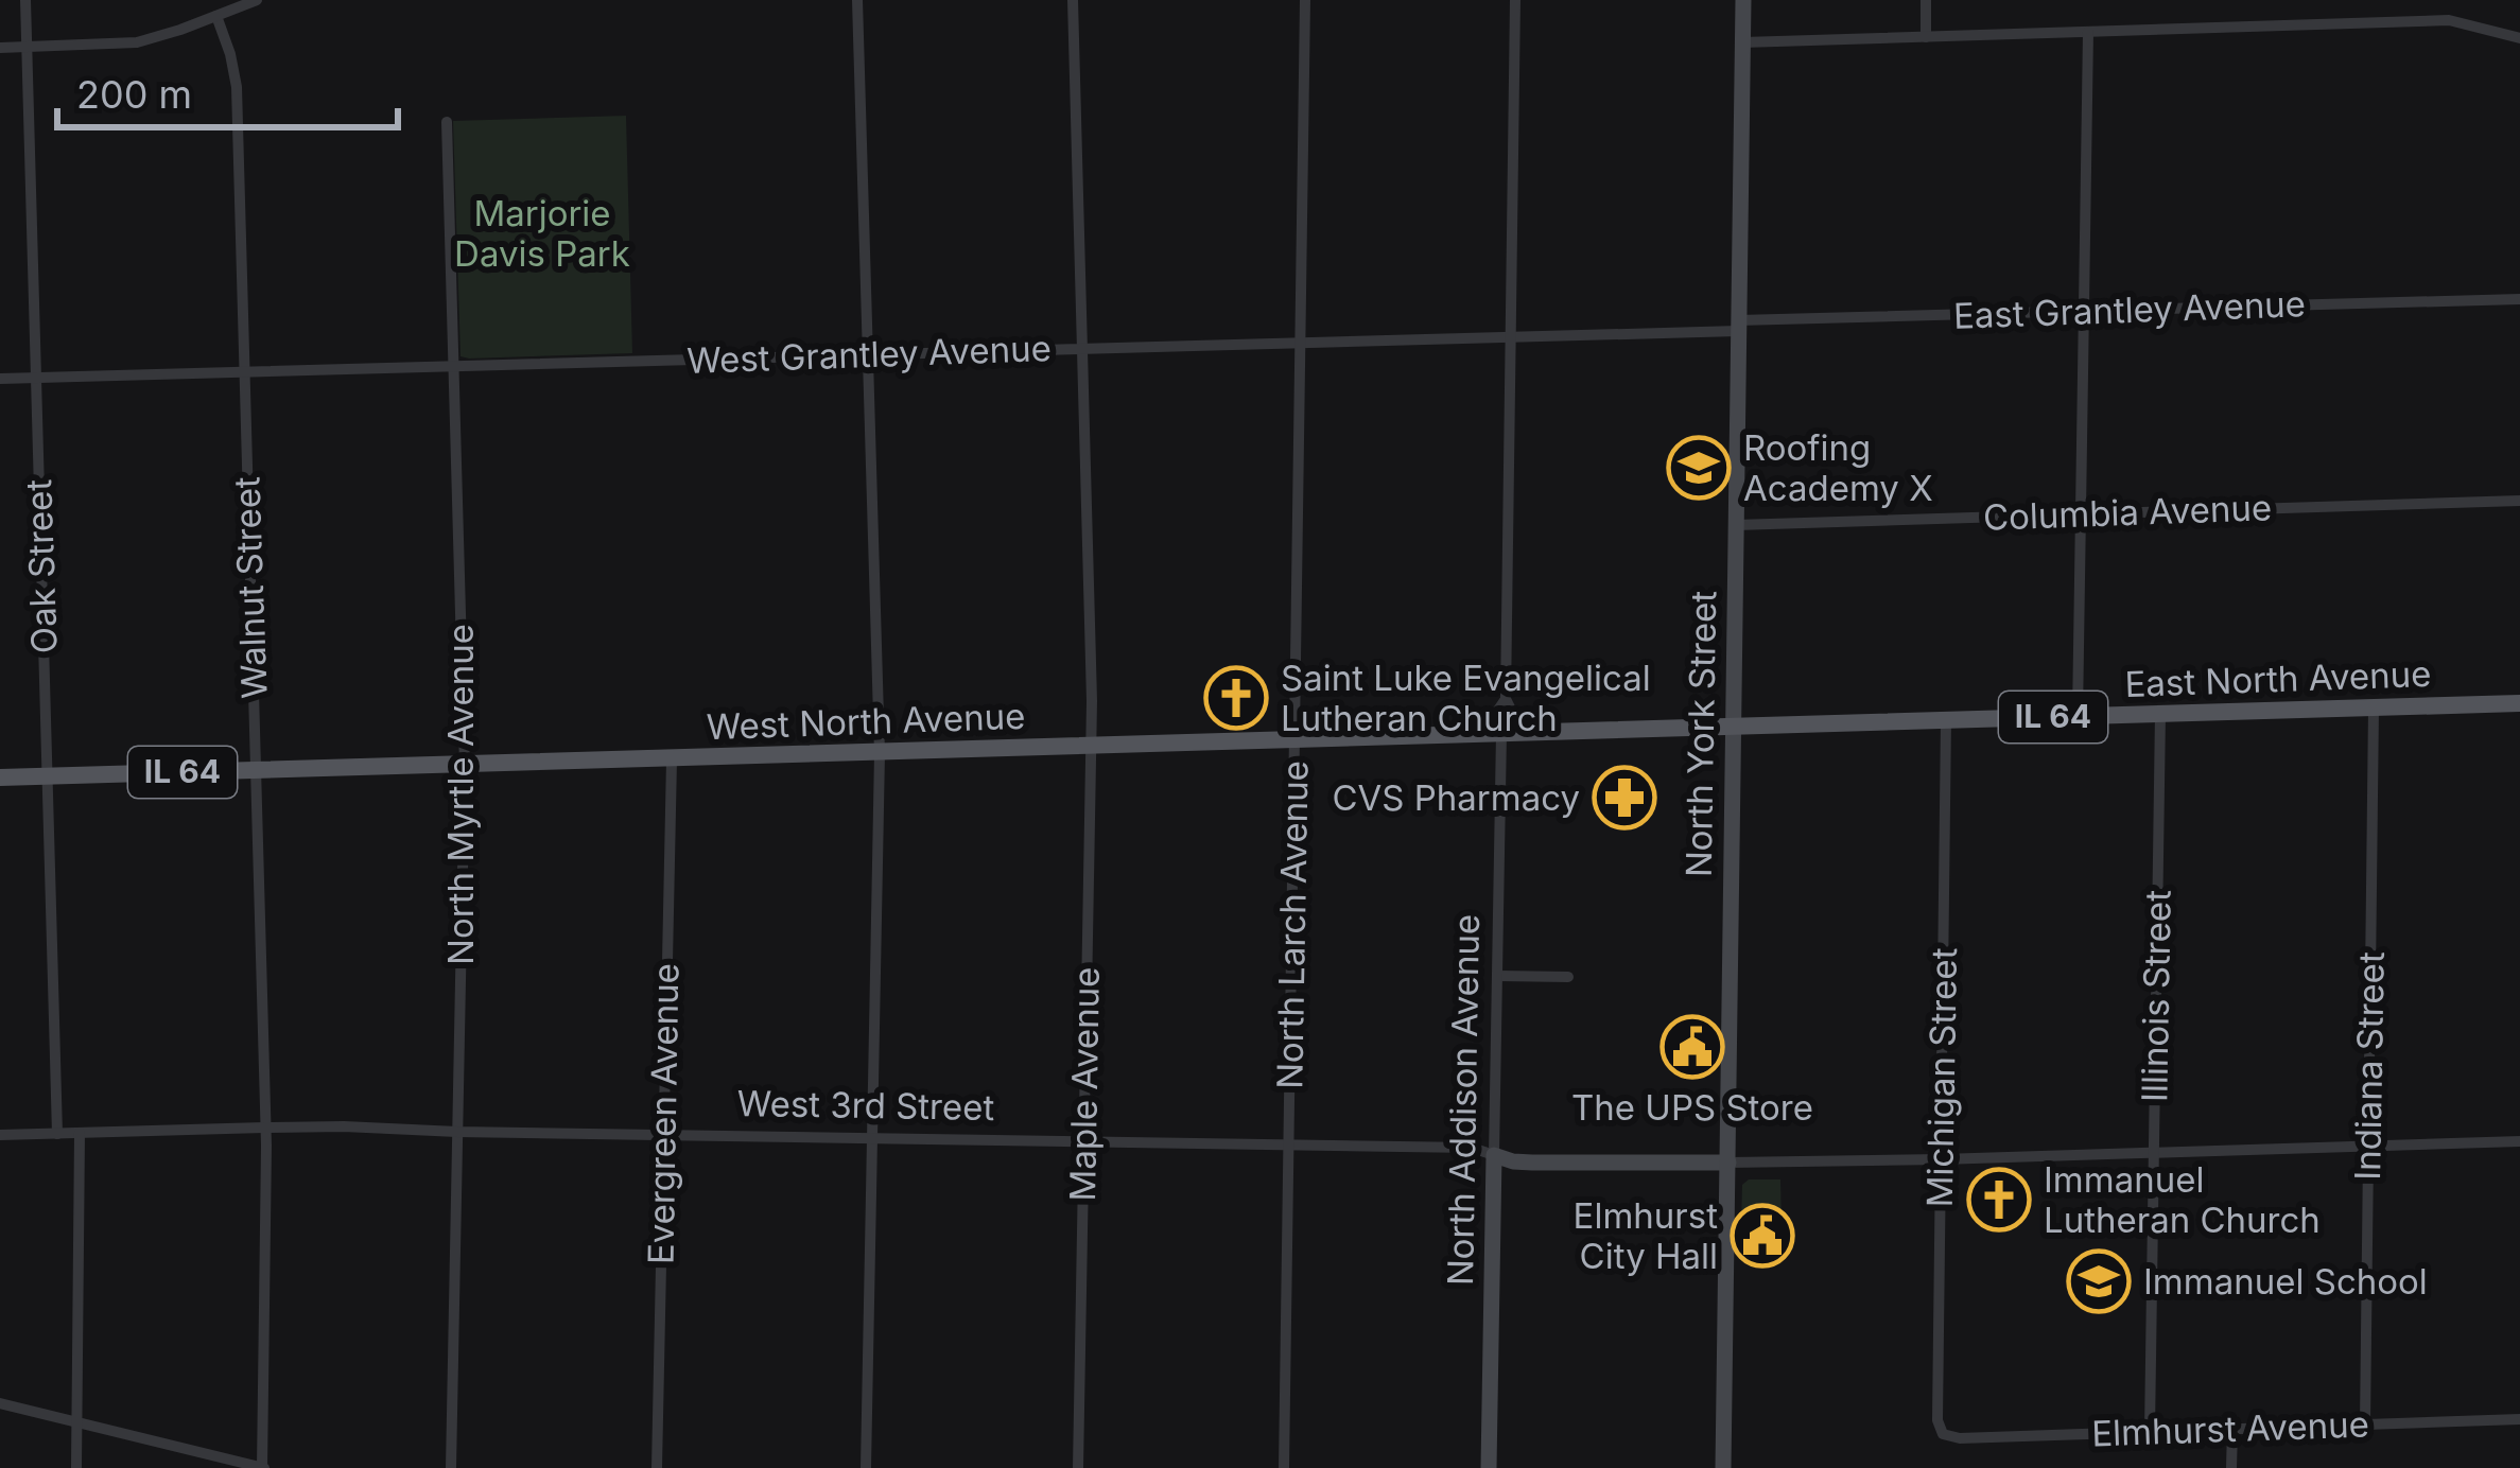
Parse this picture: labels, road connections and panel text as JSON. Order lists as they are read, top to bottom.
{
  "streets": {
    "main road": [
      "East North Avenue",
      "IL 64",
      "West North Avenue",
      "North York Street",
      "North Addison Avenue",
      "West 3rd Street"
    ],
    "street": [
      "East Grantley Avenue",
      "West Grantley Avenue",
      "Columbia Avenue",
      "Oak Street",
      "Walnut Street",
      "North Myrtle Avenue",
      "North Larch Avenue",
      "Illinois Street",
      "Indiana Street",
      "Michigan Street",
      "Maple Avenue",
      "Evergreen Avenue",
      "Elmhurst Avenue"
    ]
  },
  "crossings": [
    ["East Grantley Avenue", "West Grantley Avenue"],
    ["East Grantley Avenue", "North York Street"],
    ["West Grantley Avenue", "Oak Street"],
    ["West Grantley Avenue", "Walnut Street"],
    ["West Grantley Avenue", "North York Street"],
    ["West Grantley Avenue", "North Myrtle Avenue"],
    ["West Grantley Avenue", "North Larch Avenue"],
    ["West Grantley Avenue", "Maple Avenue"],
    ["Columbia Avenue", "North York Street"],
    ["Oak Street", "West North Avenue"],
    ["Oak Street", "West 3rd Street"],
    ["Walnut Street", "West North Avenue"],
    ["Walnut Street", "West 3rd Street"],
    ["East North Avenue", "West North Avenue"],
    ["East North Avenue", "North York Street"],
    ["East North Avenue", "Illinois Street"],
    ["East North Avenue", "Indiana Street"],
    ["East North Avenue", "Michigan Street"],
    ["West North Avenue", "North York Street"],
    ["West North Avenue", "North Myrtle Avenue"],
    ["West North Avenue", "North Larch Avenue"],
    ["West North Avenue", "Maple Avenue"],
    ["West North Avenue", "North Addison Avenue"],
    ["West North Avenue", "Evergreen Avenue"],
    ["North York Street", "West 3rd Street"],
    ["North Myrtle Avenue", "West 3rd Street"],
    ["North Larch Avenue", "West 3rd Street"],
    ["Illinois Street", "Elmhurst Avenue"],
    ["Indiana Street", "Elmhurst Avenue"],
    ["Michigan Street", "Elmhurst Avenue"],
    ["Maple Avenue", "West 3rd Street"],
    ["North Addison Avenue", "West 3rd Street"],
    ["West 3rd Street", "Evergreen Avenue"]
  ],
  "parks": ["Marjorie Davis Park"],
  "places": {
    "school or university": ["Roofing Academy X", "Immanuel School"],
    "church": ["Saint Luke Evangelical Lutheran Church", "Immanuel Lutheran Church"],
    "pharmacy": ["CVS Pharmacy"],
    "public building": ["The UPS Store", "Elmhurst City Hall"]
  },
  "scale_bar": "200 m"
}
